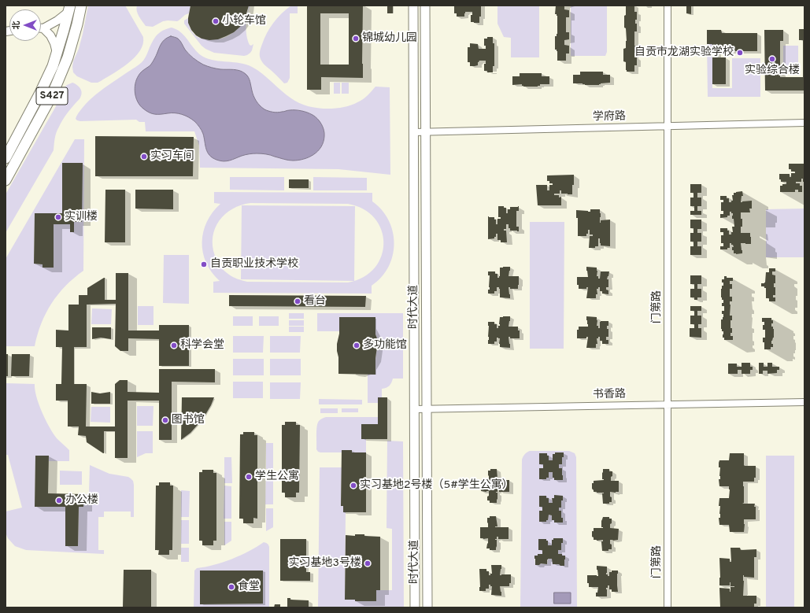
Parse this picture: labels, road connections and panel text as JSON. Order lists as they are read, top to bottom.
{
  "streets": {
    "main road": ["S427", "时代大道"],
    "street": ["学府路", "门第路", "书香路"]
  },
  "crossings": [
    ["学府路", "时代大道"],
    ["学府路", "门第路"],
    ["时代大道", "书香路"],
    ["门第路", "书香路"]
  ],
  "places": [
    "小轮车馆",
    "锦城幼儿园",
    "自贡市龙湖实验学校",
    "实验综合楼",
    "实习车间",
    "实训楼",
    "自贡职业技术学校",
    "看台",
    "科学会堂",
    "多功能馆",
    "图书馆",
    "学生公寓",
    "实习基地2号楼（5#学生公寓）",
    "办公楼",
    "实习基地3号楼",
    "食堂"
  ],
  "north": "left"
}
